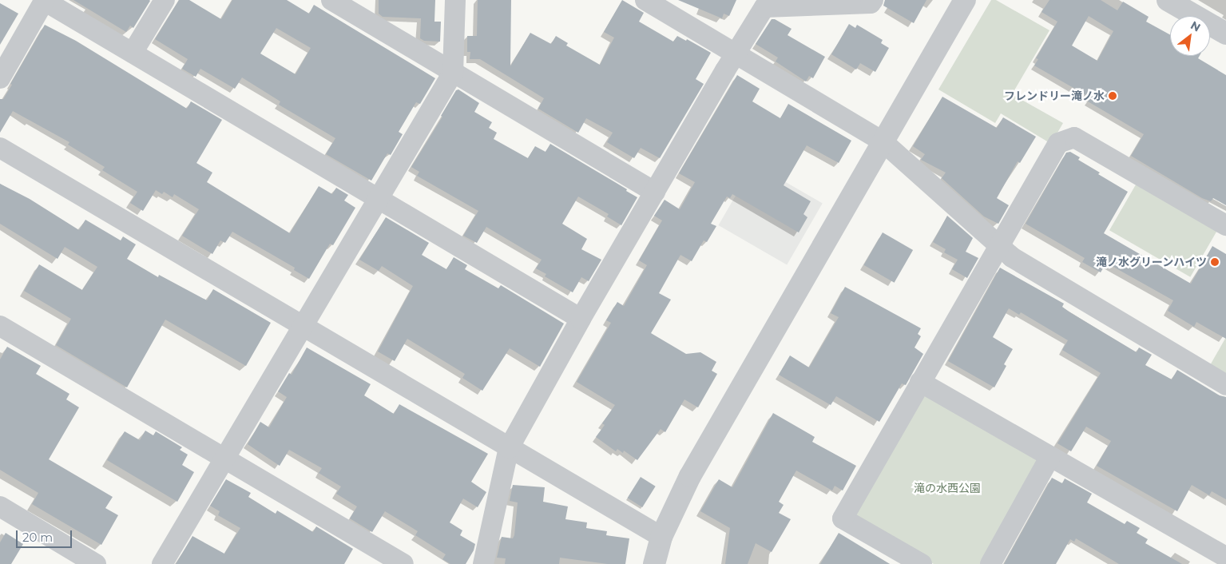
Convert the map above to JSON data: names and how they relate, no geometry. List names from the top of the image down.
{
  "parks": ["滝の水西公園"],
  "places": ["フレンドリー滝ノ水", "滝ノ水グリーンハイツ"],
  "scale_bar": "20 m",
  "north": "top right"
}
